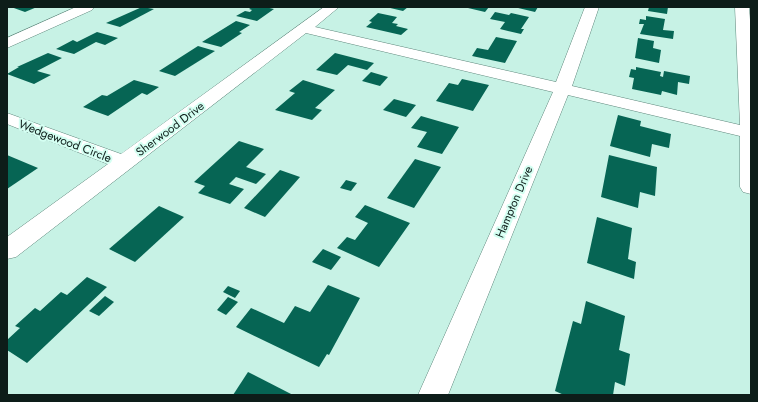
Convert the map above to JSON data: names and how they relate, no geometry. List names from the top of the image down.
{
  "streets": {
    "street": ["Sherwood Drive", "Wedgewood Circle", "Hampton Drive"]
  },
  "crossings": [
    ["Sherwood Drive", "Wedgewood Circle"]
  ]
}
